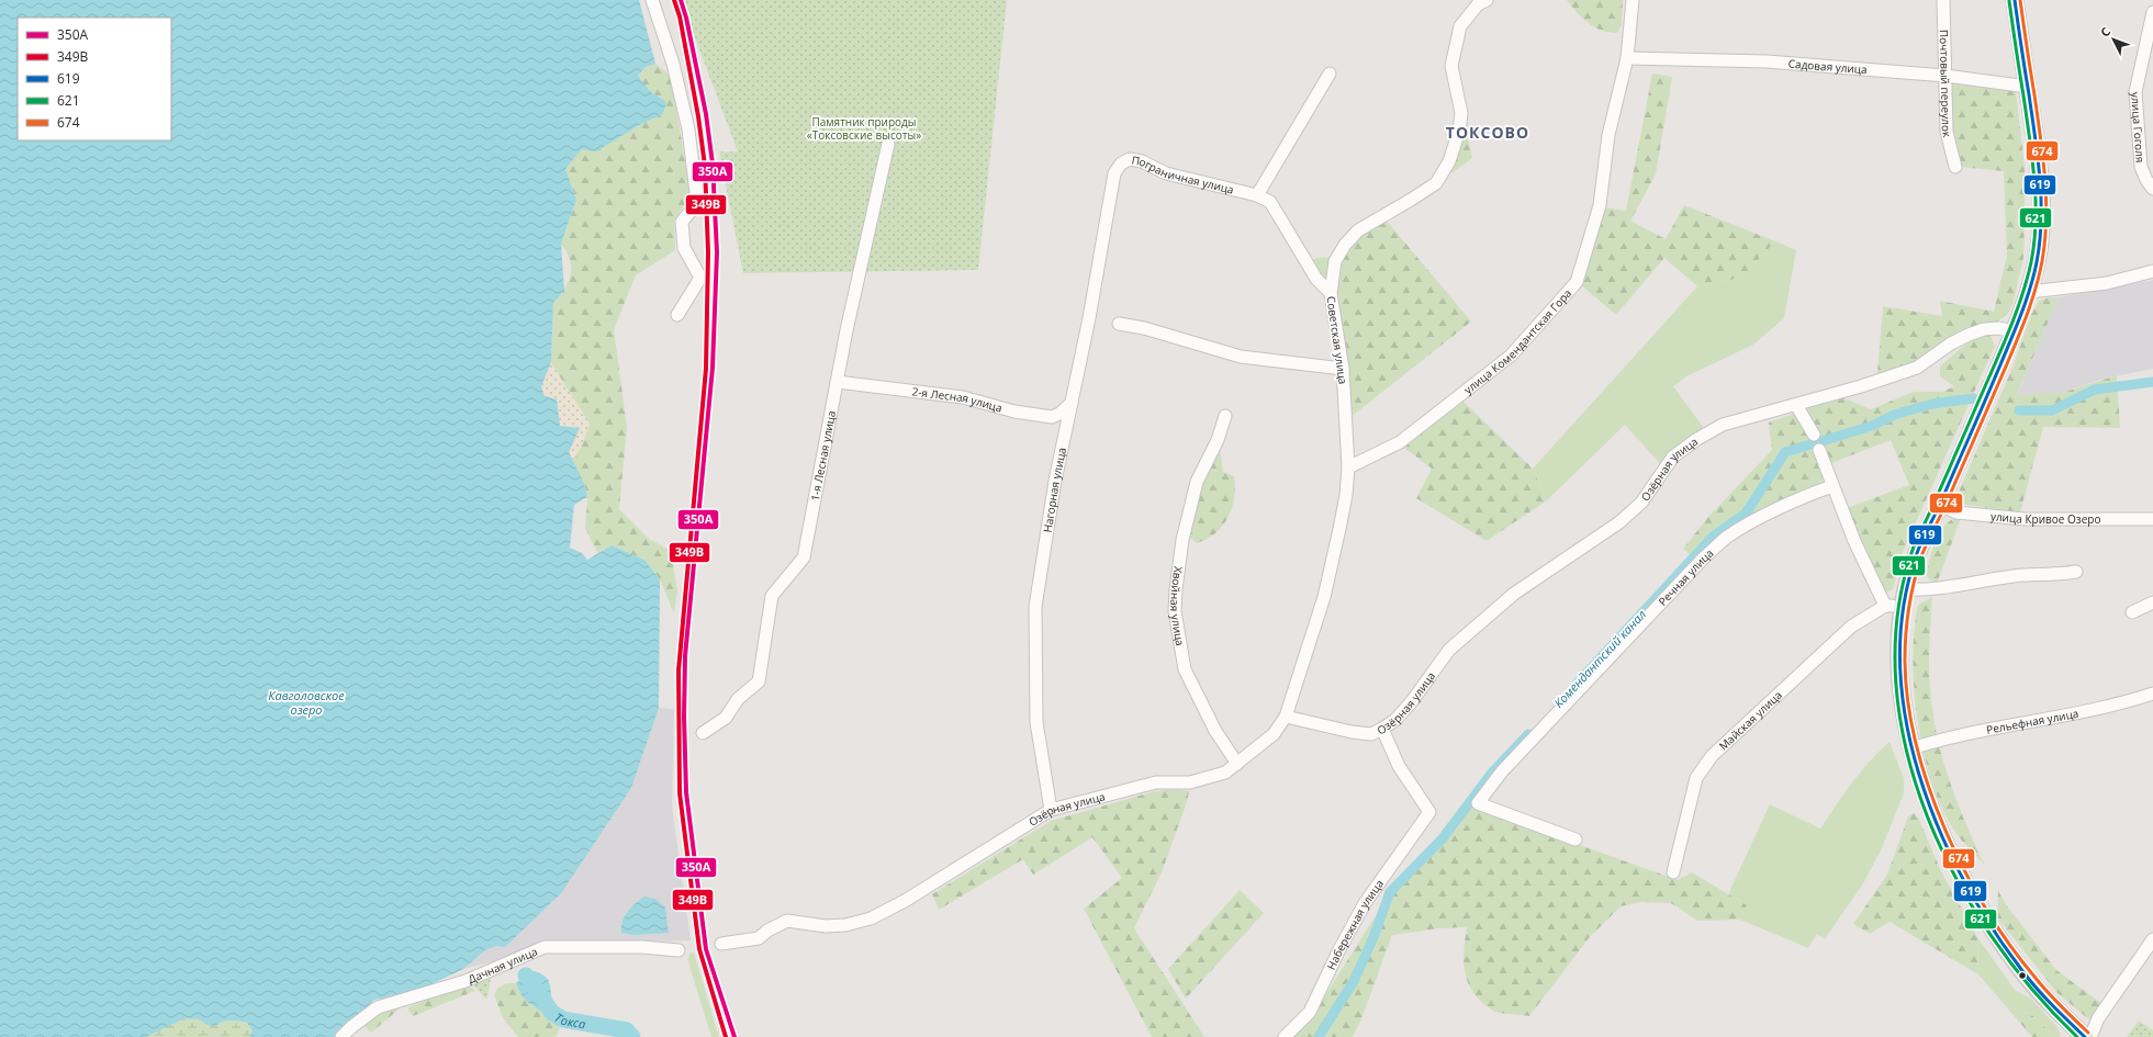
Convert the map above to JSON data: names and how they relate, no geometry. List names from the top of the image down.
{
  "streets": {
    "street": [
      "Садовая улица",
      "Почтовый переулок",
      "улица Гоголя",
      "Пограничная улица",
      "Советская улица",
      "улица Комендантская Гора",
      "2-я Лесная улица",
      "1-я Лесная улица",
      "Озёрная улица",
      "Нагорная улица",
      "улица Кривое Озеро",
      "Речная улица",
      "Хвойная улица",
      "Майская улица",
      "Рельефная улица",
      "Набережная улица",
      "Дачная улица"
    ]
  },
  "crossings": [
    ["Садовая улица", "Почтовый переулок"],
    ["Садовая улица", "улица Комендантская Гора"],
    ["Пограничная улица", "Советская улица"],
    ["Пограничная улица", "Нагорная улица"],
    ["Советская улица", "улица Комендантская Гора"],
    ["Советская улица", "Озёрная улица"],
    ["2-я Лесная улица", "1-я Лесная улица"],
    ["2-я Лесная улица", "Нагорная улица"],
    ["Озёрная улица", "Нагорная улица"],
    ["Озёрная улица", "Хвойная улица"],
    ["Озёрная улица", "Набережная улица"]
  ],
  "districts": ["ТОКСОВО"],
  "water": ["Комендантский канал", "Кавголовское озеро", "Токса"],
  "parks": ["Памятник природы «Токсовские высоты»"],
  "lines": [
    "transit line 350А",
    "transit line 349В",
    "transit line 619",
    "transit line 674",
    "transit line 621"
  ],
  "legend": [
    "350А",
    "349В",
    "619",
    "621",
    "674"
  ],
  "north": "top left"
}
